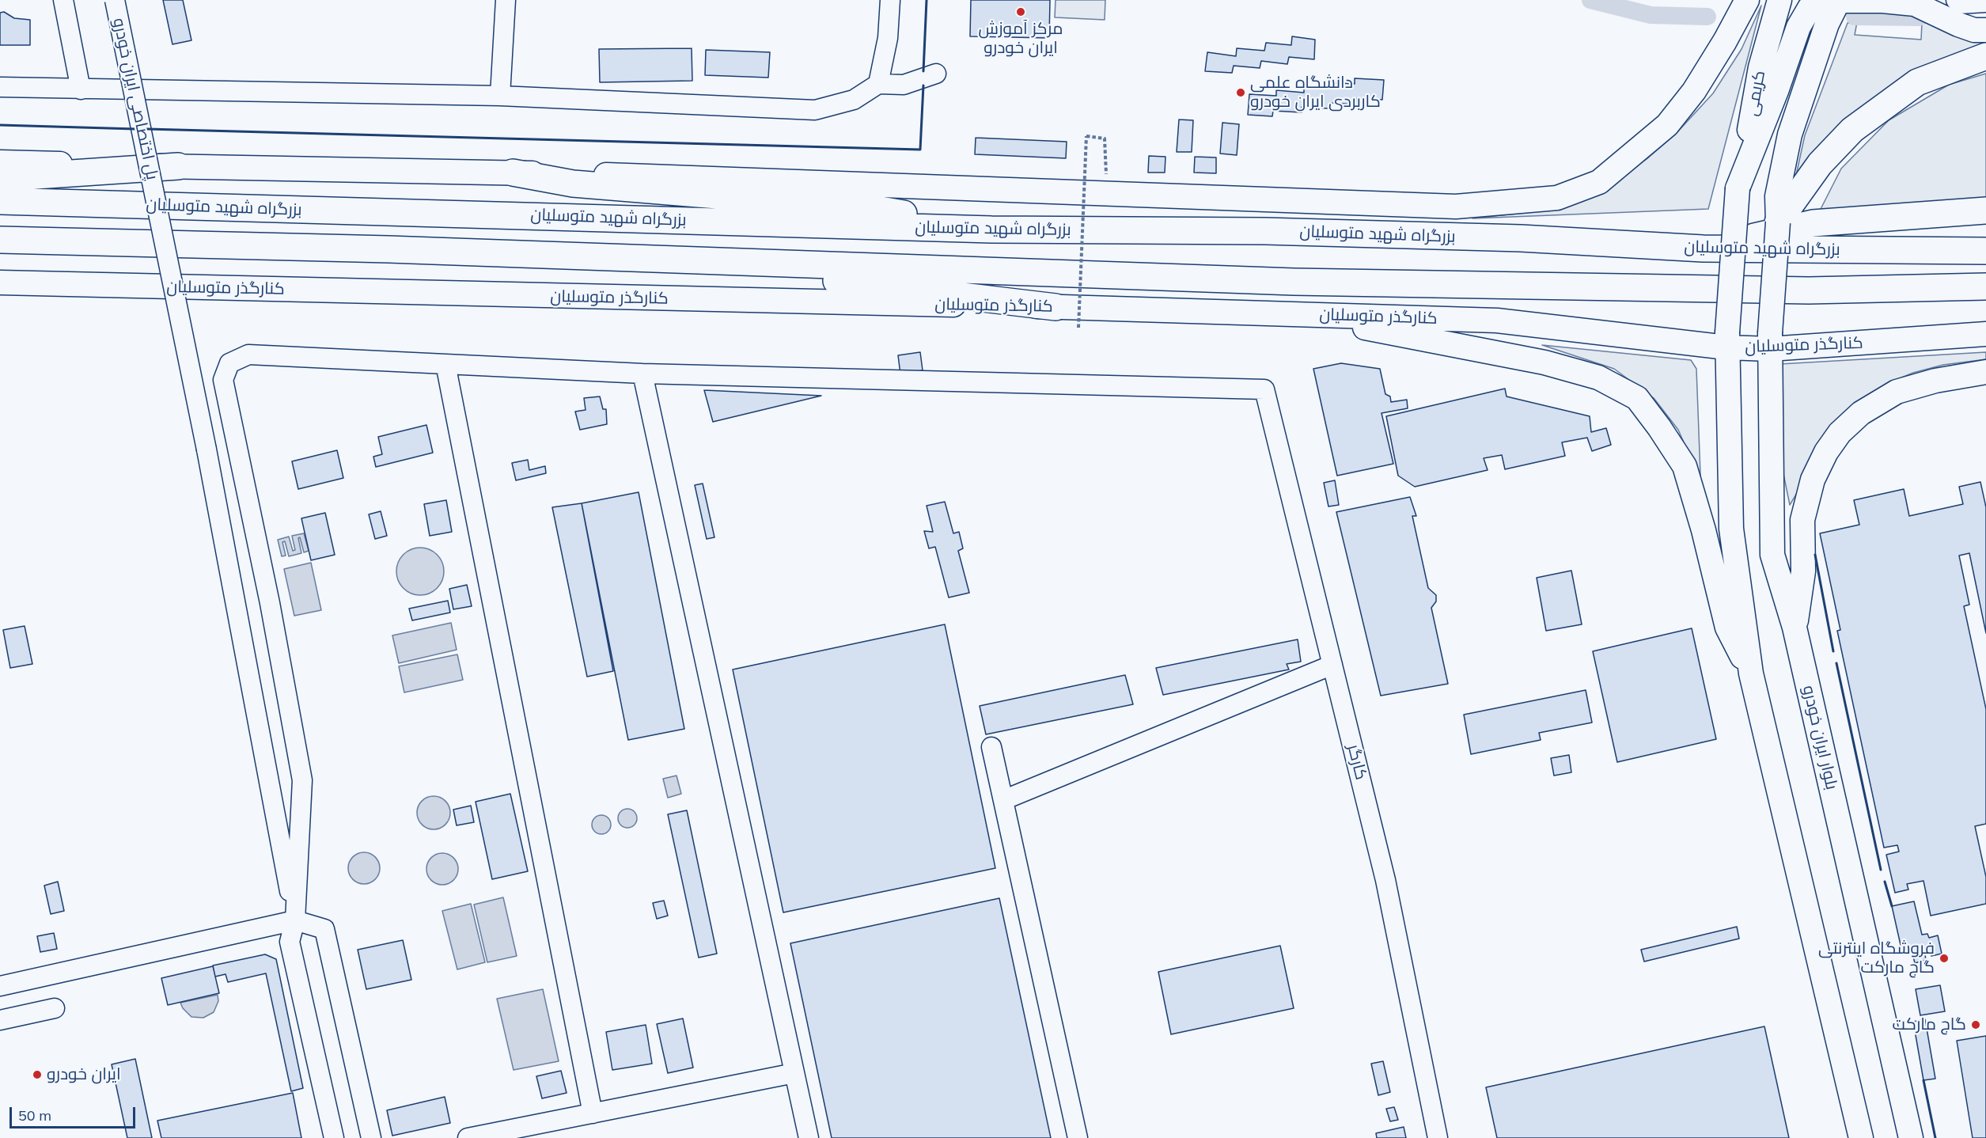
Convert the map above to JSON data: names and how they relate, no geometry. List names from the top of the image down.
{
  "streets": {
    "highway": ["بزرگراه شهید متوسلیان"],
    "main road": ["کریمی", "کنارگذر متوسلیان", "بلوار ایران خودرو"],
    "street": ["پل اختصاصی ایران خودرو", "کارگر"]
  },
  "crossings": [
    ["کنارگذر متوسلیان", "بلوار ایران خودرو"]
  ],
  "places": [
    "مرکز آموزش ایران خودرو",
    "دانشگاه علمی کاربردی ایران خودرو",
    "فروشگاه اینترنتی گاج مارکت",
    "گاج مارکت",
    "ایران خودرو"
  ],
  "scale_bar": "50 m"
}
